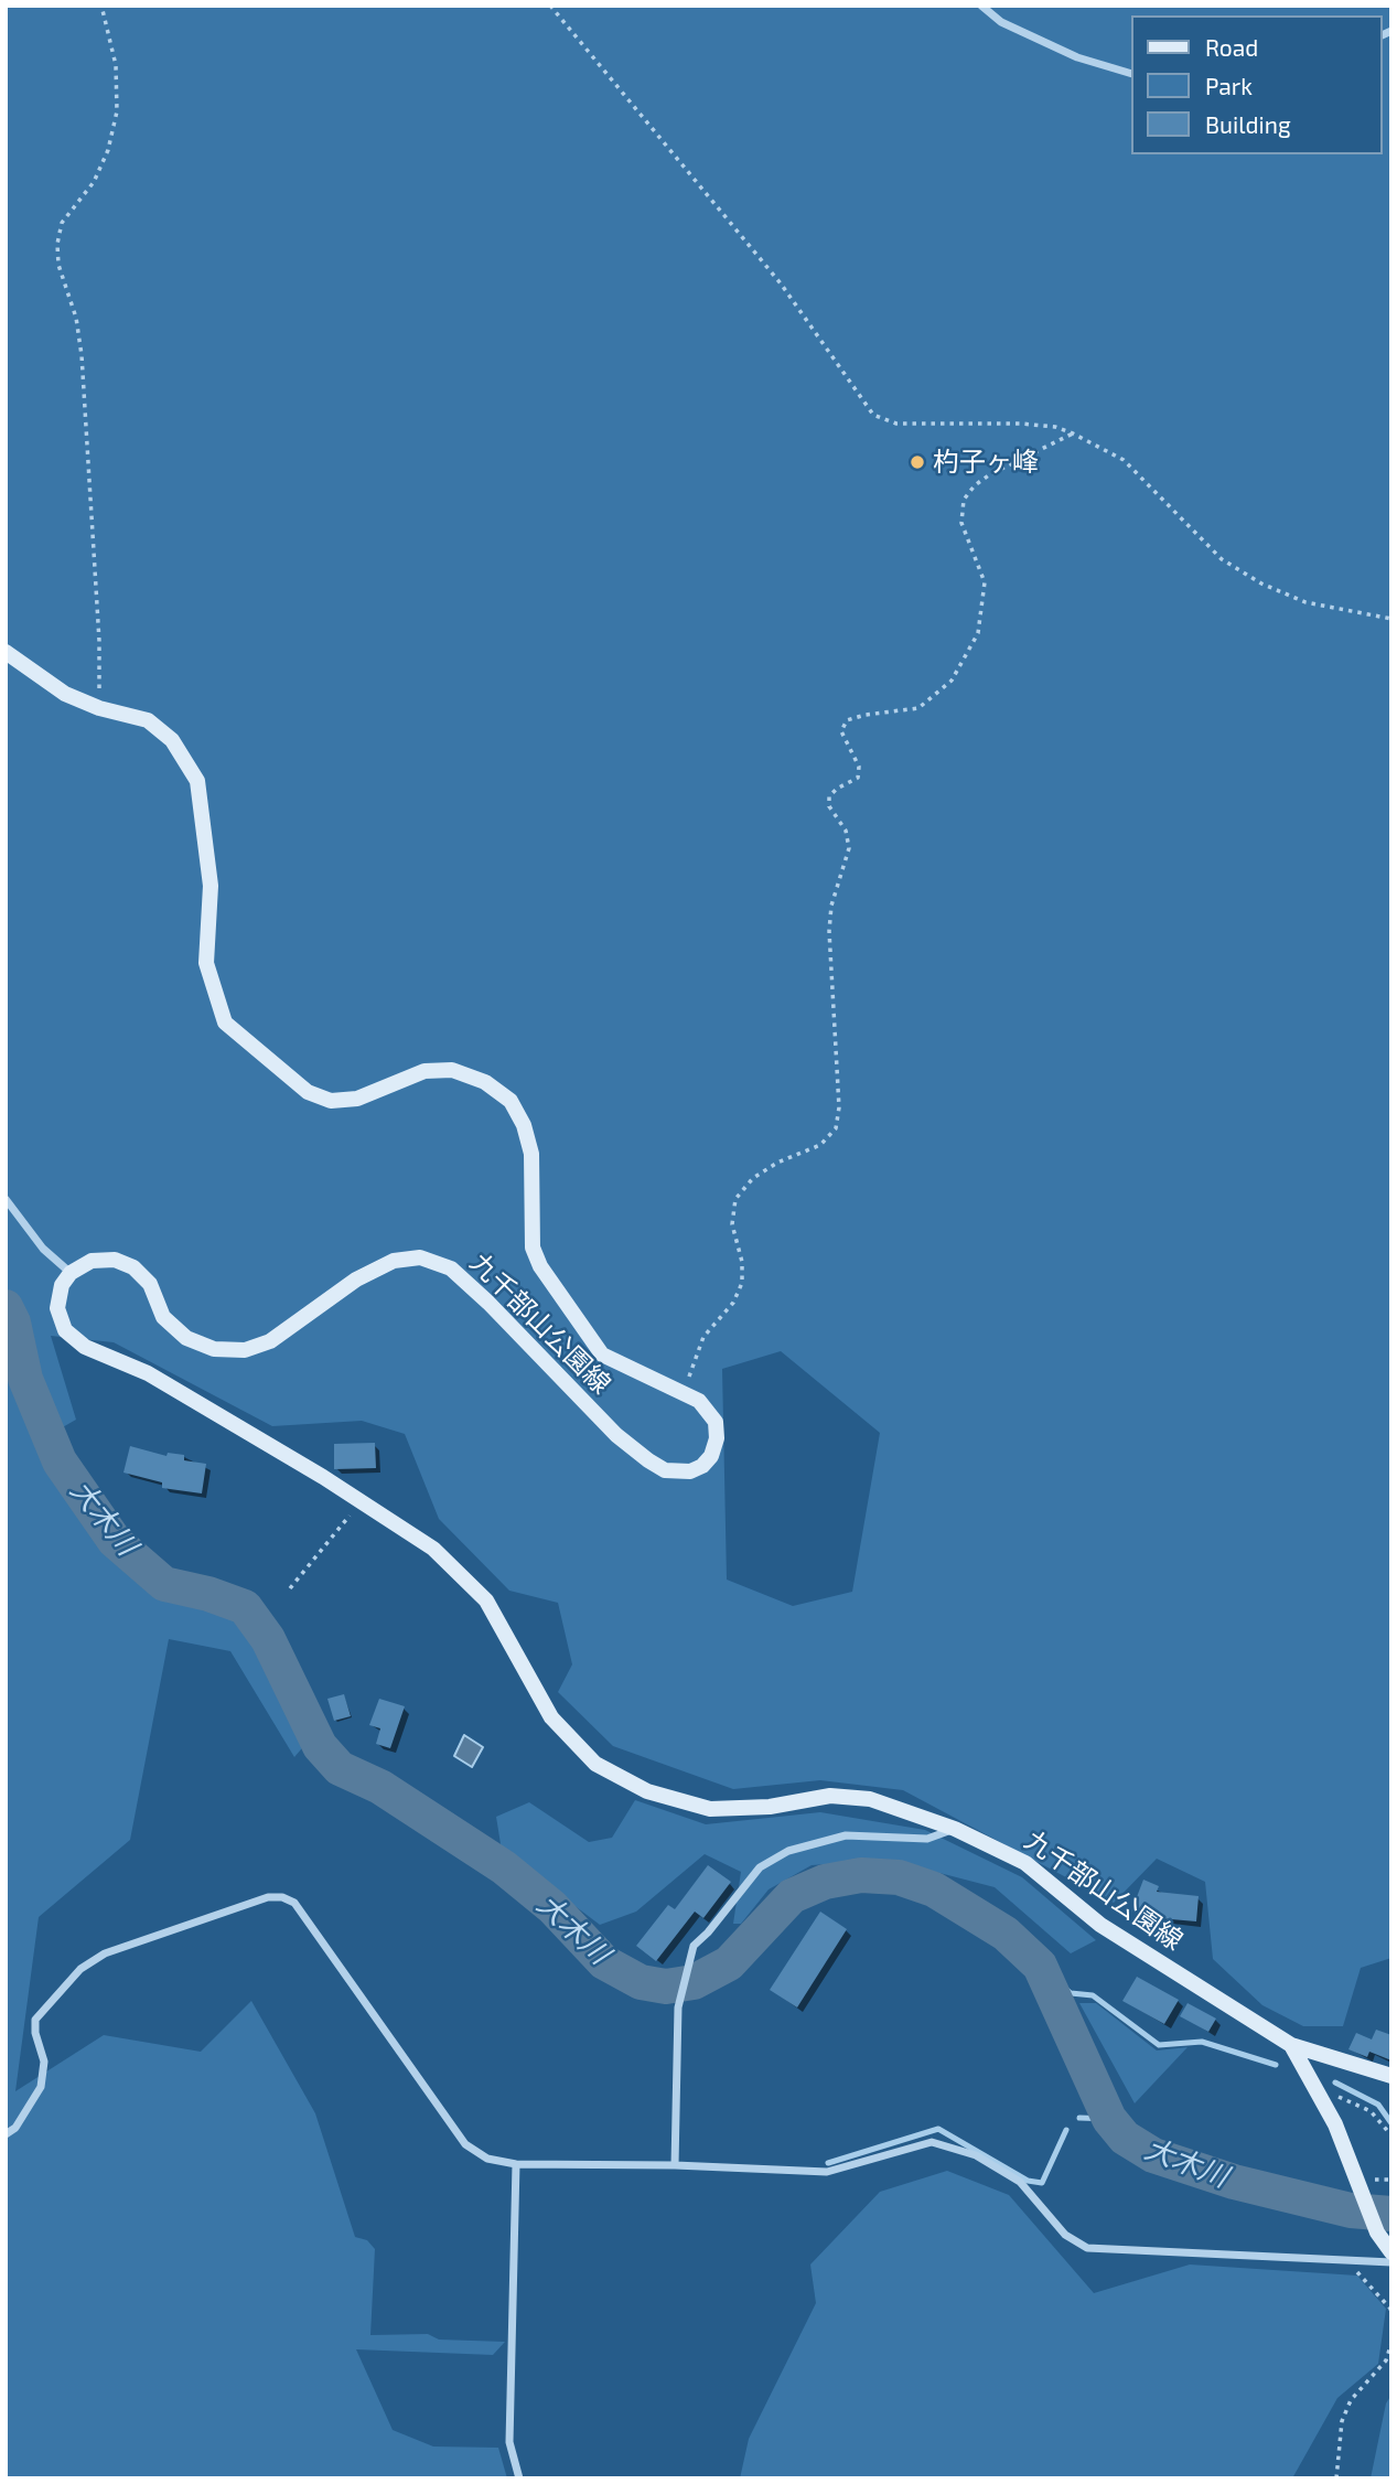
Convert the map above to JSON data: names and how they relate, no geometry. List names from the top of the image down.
{
  "streets": {
    "main road": ["九千部山公園線"]
  },
  "water": ["大木川"],
  "places": ["杓子ヶ峰"],
  "legend": ["Road", "Park", "Building"]
}
